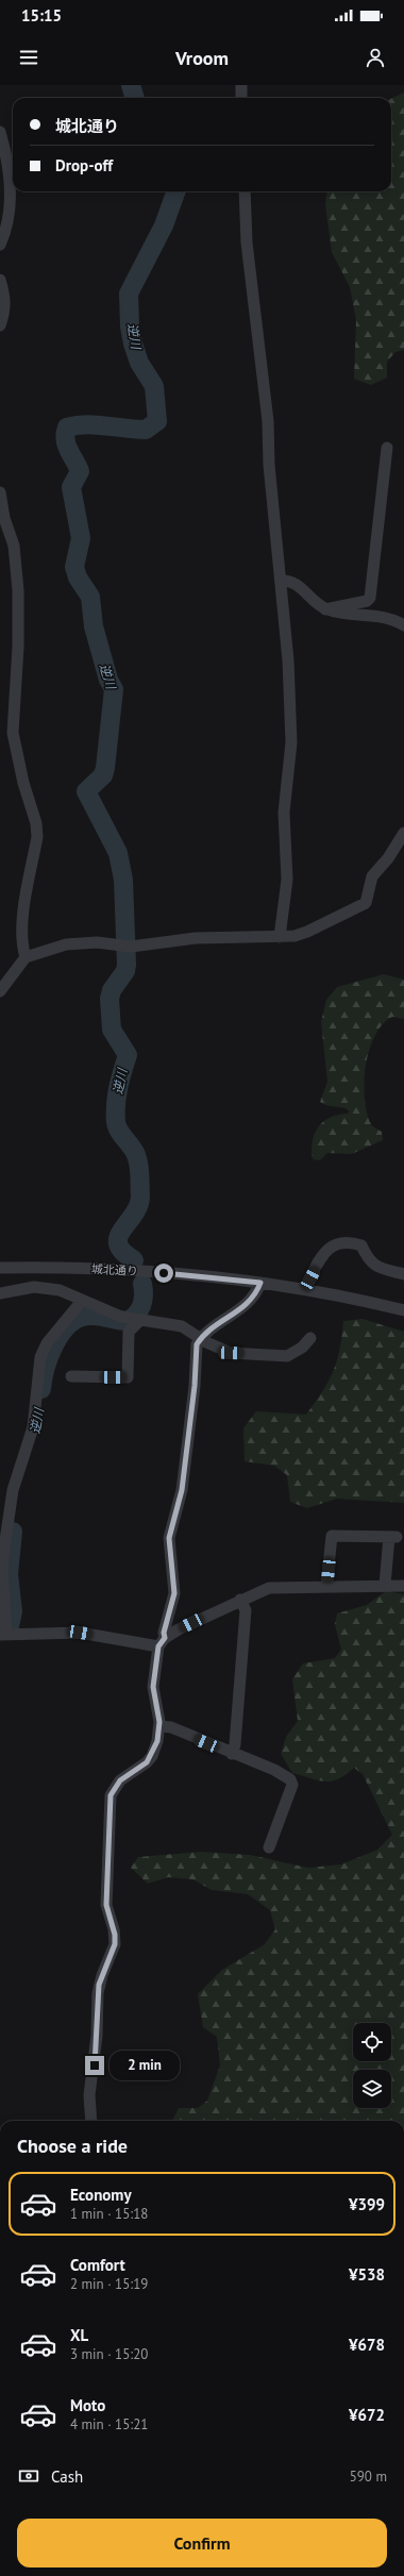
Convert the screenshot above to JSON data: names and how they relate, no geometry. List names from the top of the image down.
{
  "streets": {
    "street": ["城北通り"]
  },
  "water": ["逆川"],
  "page": {
    "status": "15:15",
    "header": "Vroom",
    "banner": ["城北通り", "Drop-off"],
    "bubble": "2 min",
    "heading": "Choose a ride",
    "list": [
      {
        "name": "Economy",
        "note": "1 min · 15:18",
        "value": "¥399"
      },
      {
        "name": "Comfort",
        "note": "2 min · 15:19",
        "value": "¥538"
      },
      {
        "name": "XL",
        "note": "3 min · 15:20",
        "value": "¥678"
      },
      {
        "name": "Moto",
        "note": "4 min · 15:21",
        "value": "¥672"
      }
    ],
    "pay": ["Cash", "590 m"],
    "buttons": "Confirm"
  }
}
